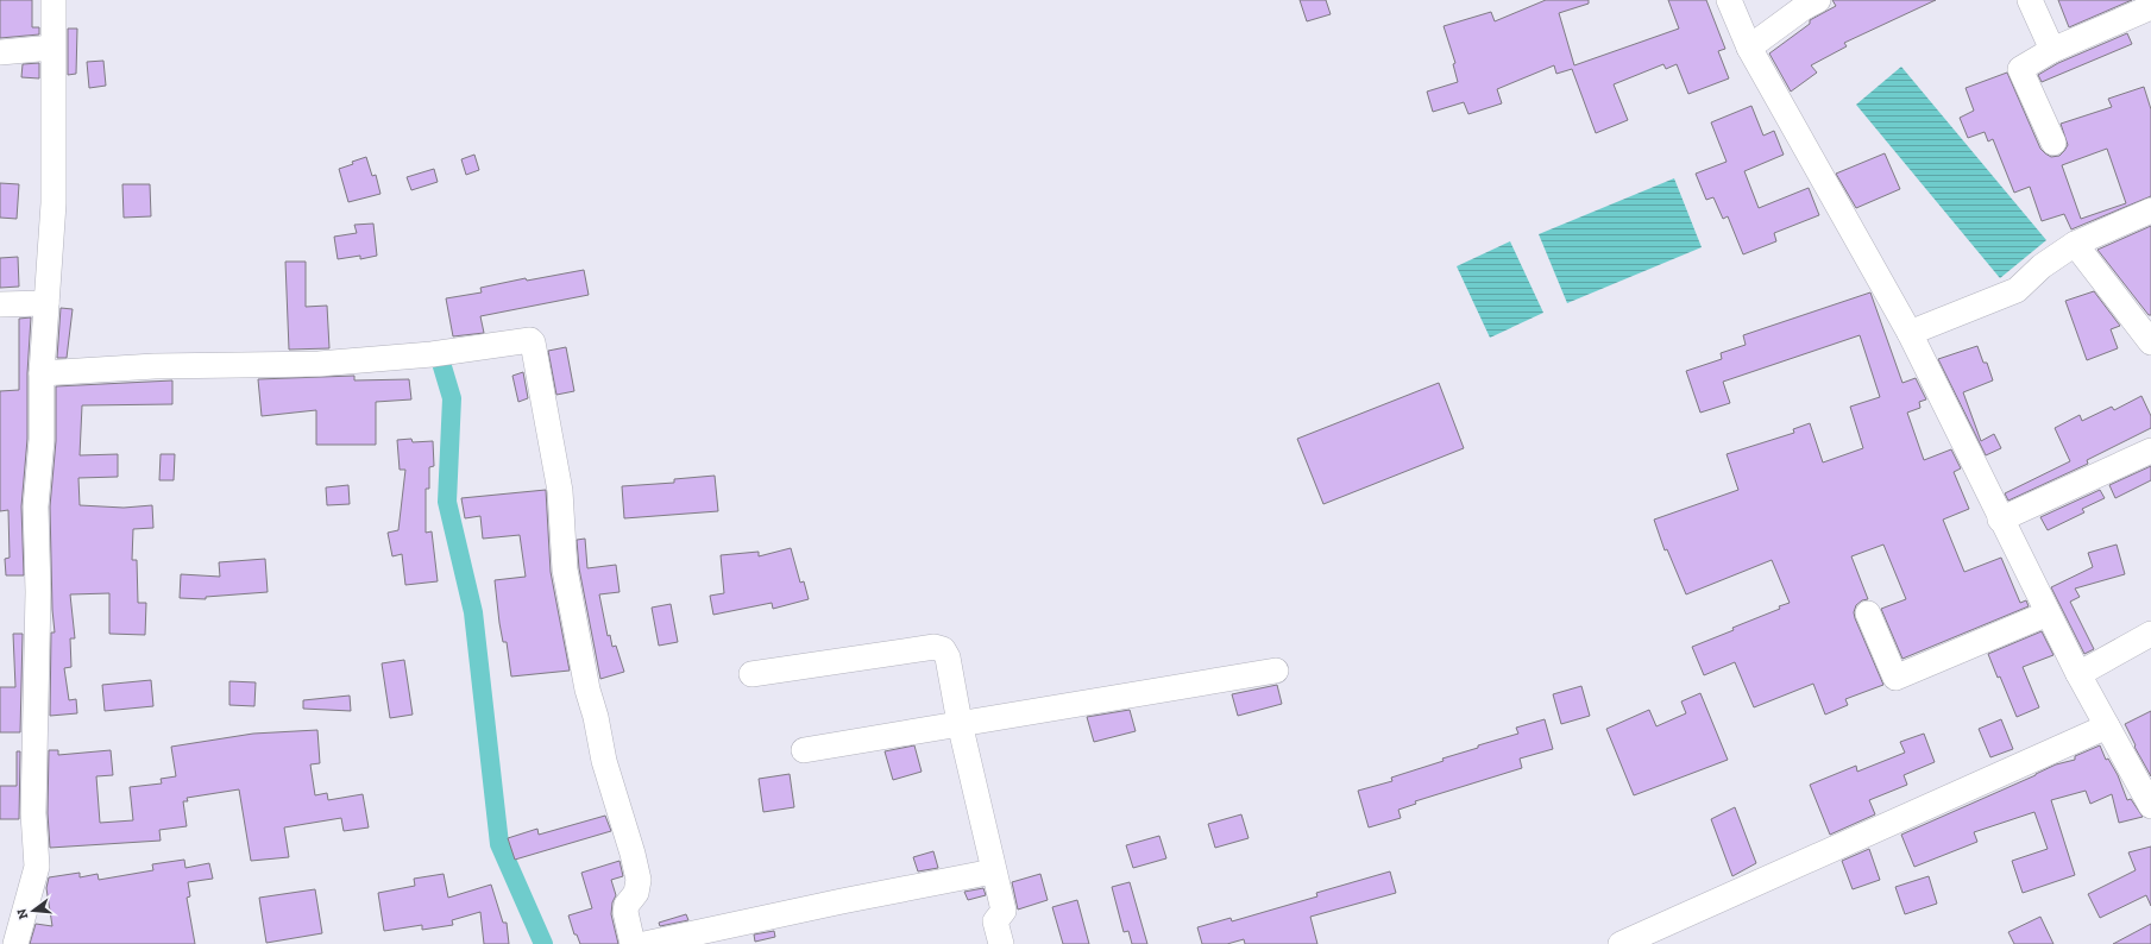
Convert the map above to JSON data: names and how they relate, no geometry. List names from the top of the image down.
{
  "north": "left"
}
